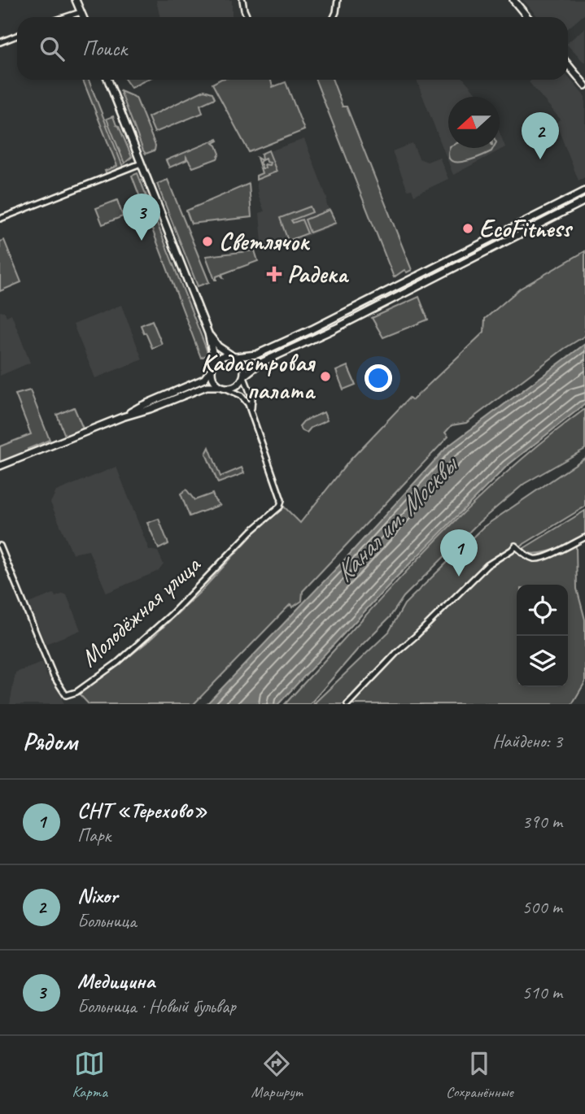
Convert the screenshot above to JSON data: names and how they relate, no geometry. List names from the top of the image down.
{
  "streets": {
    "street": ["Молодёжная улица"]
  },
  "water": ["Канал им. Москвы"],
  "places": {
    "other": ["EcoFitness", "Светлячок", "Кадастровая палата"],
    "health": ["Радека"]
  },
  "north": "left",
  "page": {
    "search": "Поиск",
    "pins": ["2", "3", "1"],
    "heading": ["Рядом", "Найдено: 3"],
    "list": [
      {
        "mark": "1",
        "name": "СНТ «Терехово»",
        "note": "Парк",
        "value": "390 m"
      },
      {
        "mark": "2",
        "name": "Nixor",
        "note": "Больница",
        "value": "500 m"
      },
      {
        "mark": "3",
        "name": "Медицина",
        "note": "Больница · Новый бульвар",
        "value": "510 m"
      }
    ],
    "nav": ["Карта", "Маршрут", "Сохранённые"]
  }
}
